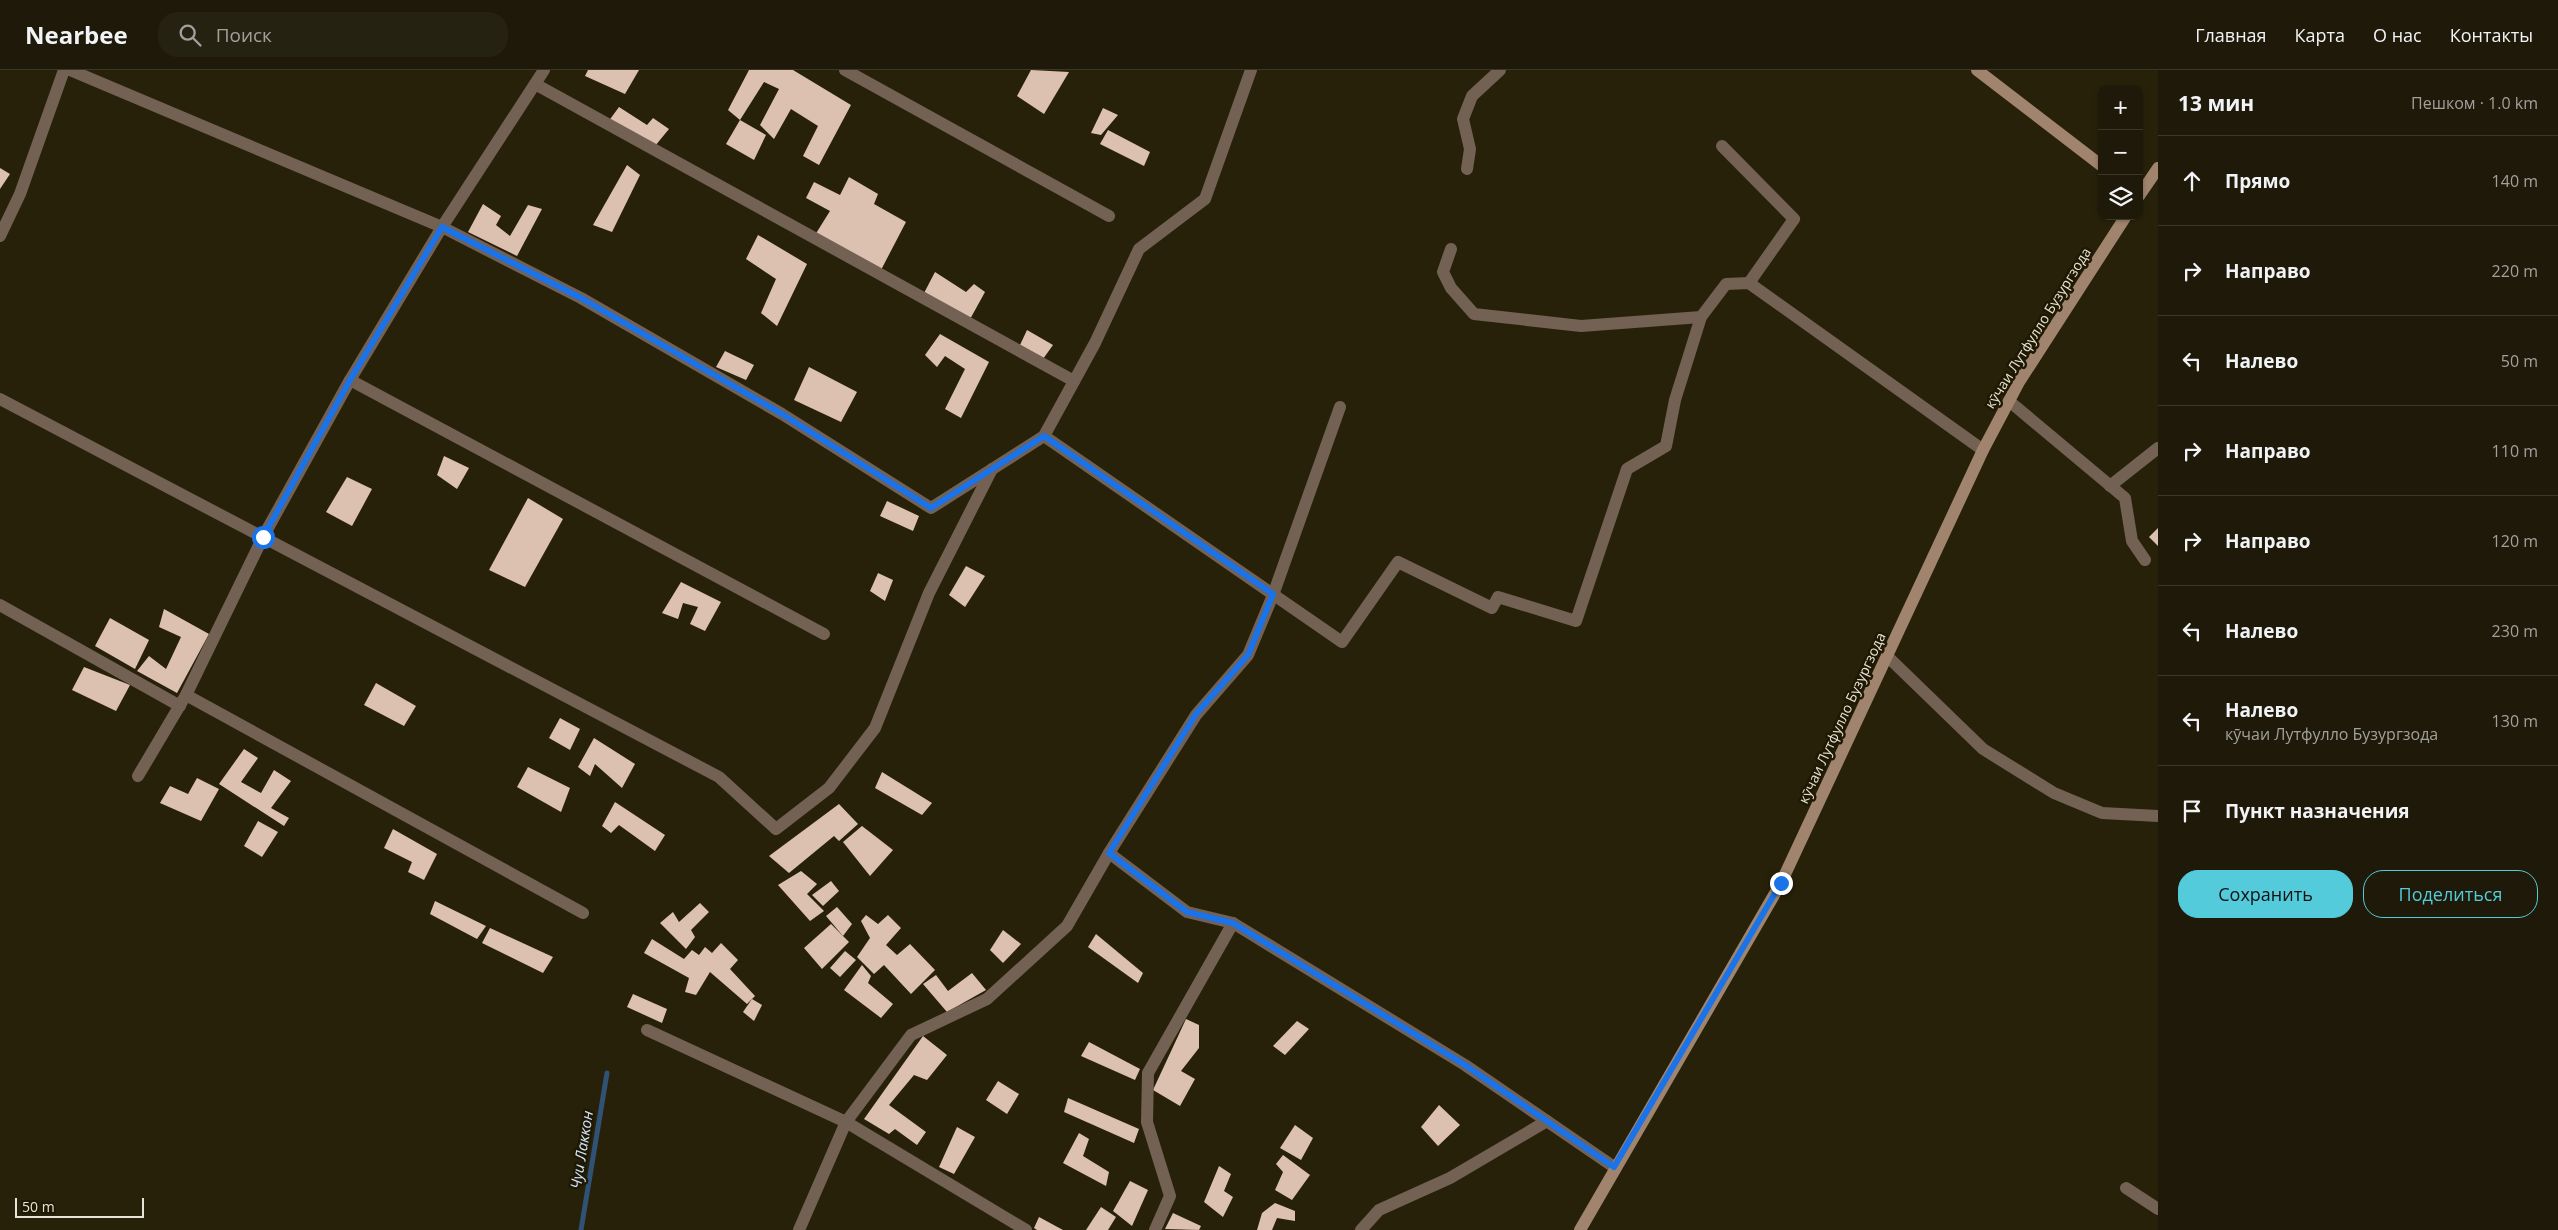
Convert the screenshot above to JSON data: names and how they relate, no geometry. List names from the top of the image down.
{
  "streets": {
    "main road": ["кӯчаи Лутфулло Бузургзода"]
  },
  "water": ["Чуи Лаккон"],
  "scale_bar": "50 m",
  "page": {
    "header": "Nearbee",
    "search": "Поиск",
    "nav": [
      "Главная",
      "Карта",
      "О нас",
      "Контакты"
    ],
    "heading": ["13 мин", "Пешком · 1.0 km"],
    "map_buttons": ["+", "−"],
    "list": [
      ["Прямо", "140 m"],
      ["Направо", "220 m"],
      ["Налево", "50 m"],
      ["Направо", "110 m"],
      ["Направо", "120 m"],
      ["Налево", "230 m"],
      ["Налево", "кӯчаи Лутфулло Бузургзода", "130 m"],
      "Пункт назначения"
    ],
    "buttons": ["Сохранить", "Поделиться"],
    "scale": "50 m"
  }
}
